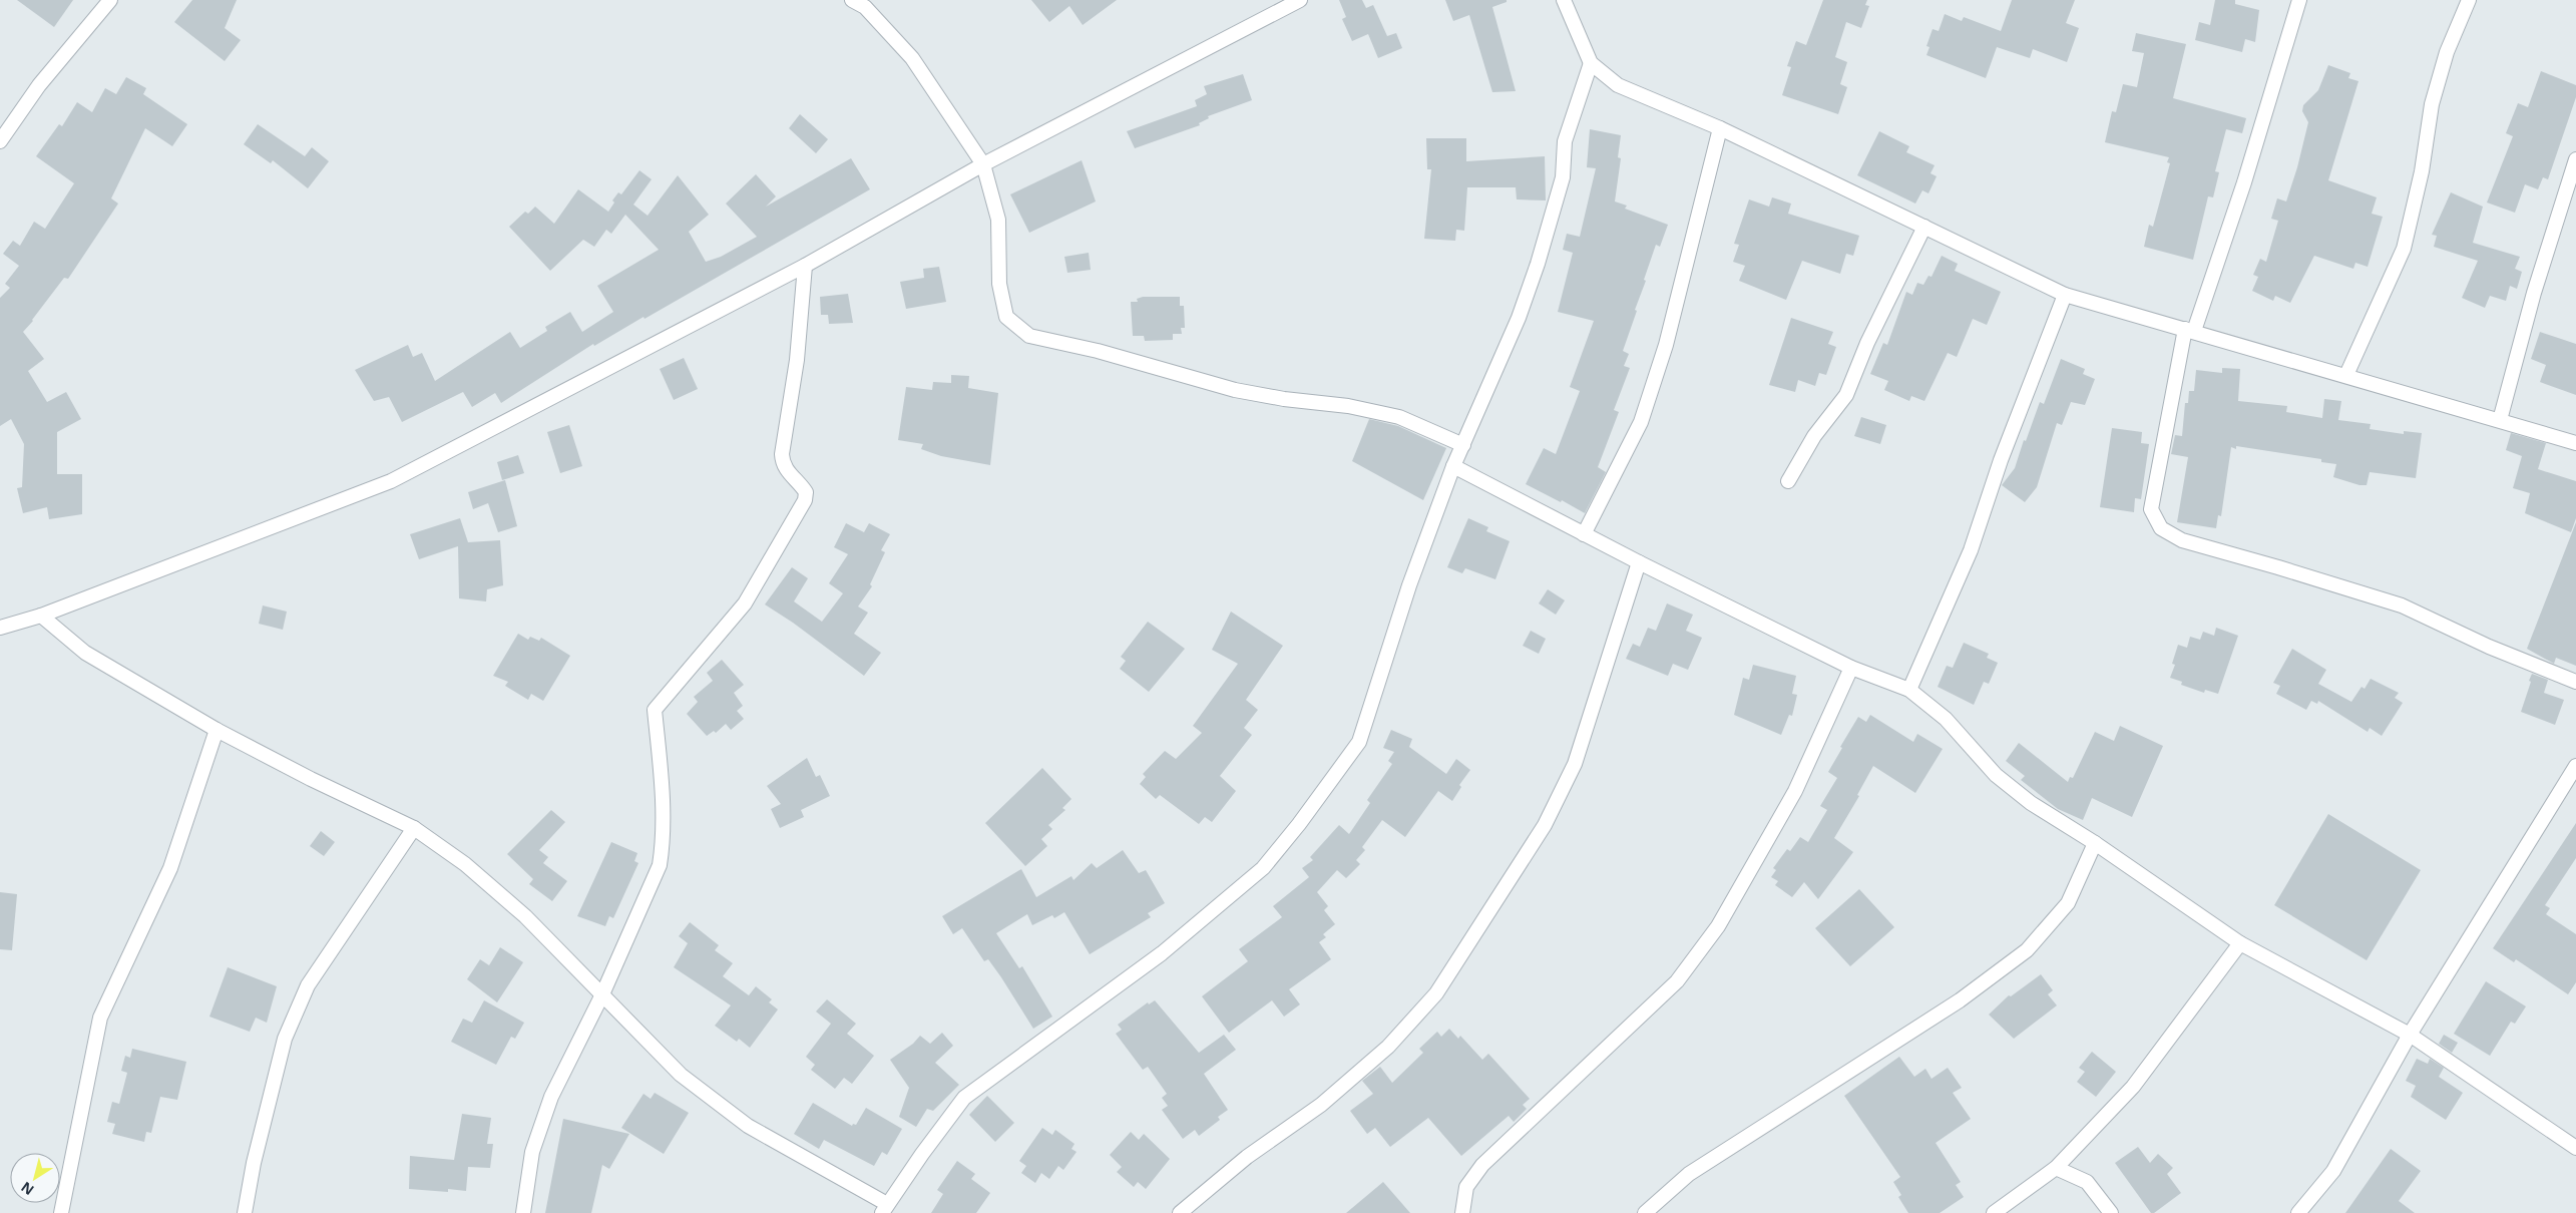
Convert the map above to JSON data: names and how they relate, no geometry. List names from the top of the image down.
{
  "north": "bottom left"
}
